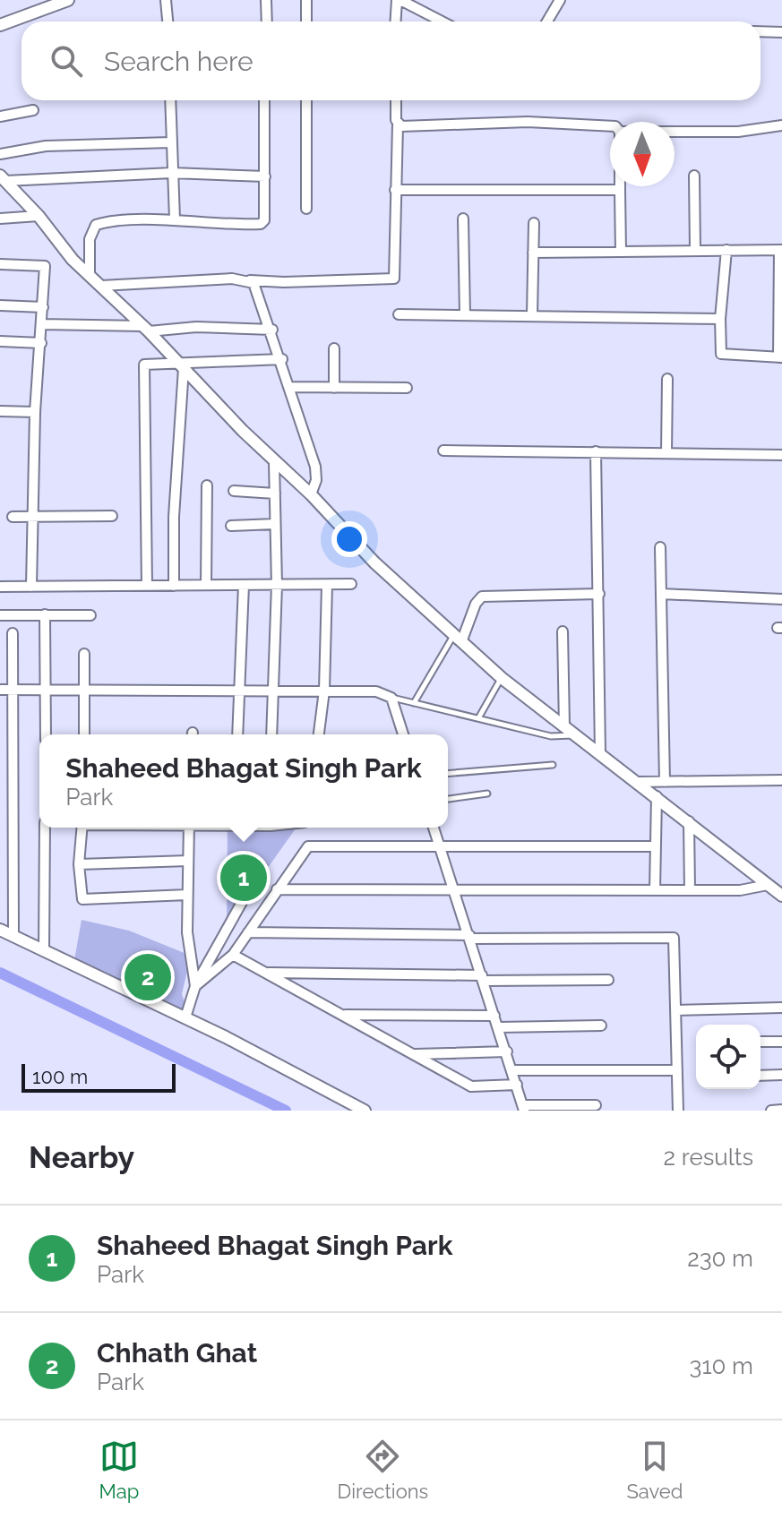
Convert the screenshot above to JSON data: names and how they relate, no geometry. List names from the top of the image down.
{
  "scale_bar": "100 m",
  "north": "bottom",
  "page": {
    "search": "Search here",
    "popup": ["Shaheed Bhagat Singh Park", "Park"],
    "pins": ["1", "2"],
    "scale": "100 m",
    "heading": ["Nearby", "2 results"],
    "list": [
      {
        "mark": "1",
        "name": "Shaheed Bhagat Singh Park",
        "note": "Park",
        "value": "230 m"
      },
      {
        "mark": "2",
        "name": "Chhath Ghat",
        "note": "Park",
        "value": "310 m"
      }
    ],
    "nav": ["Map", "Directions", "Saved"]
  }
}
